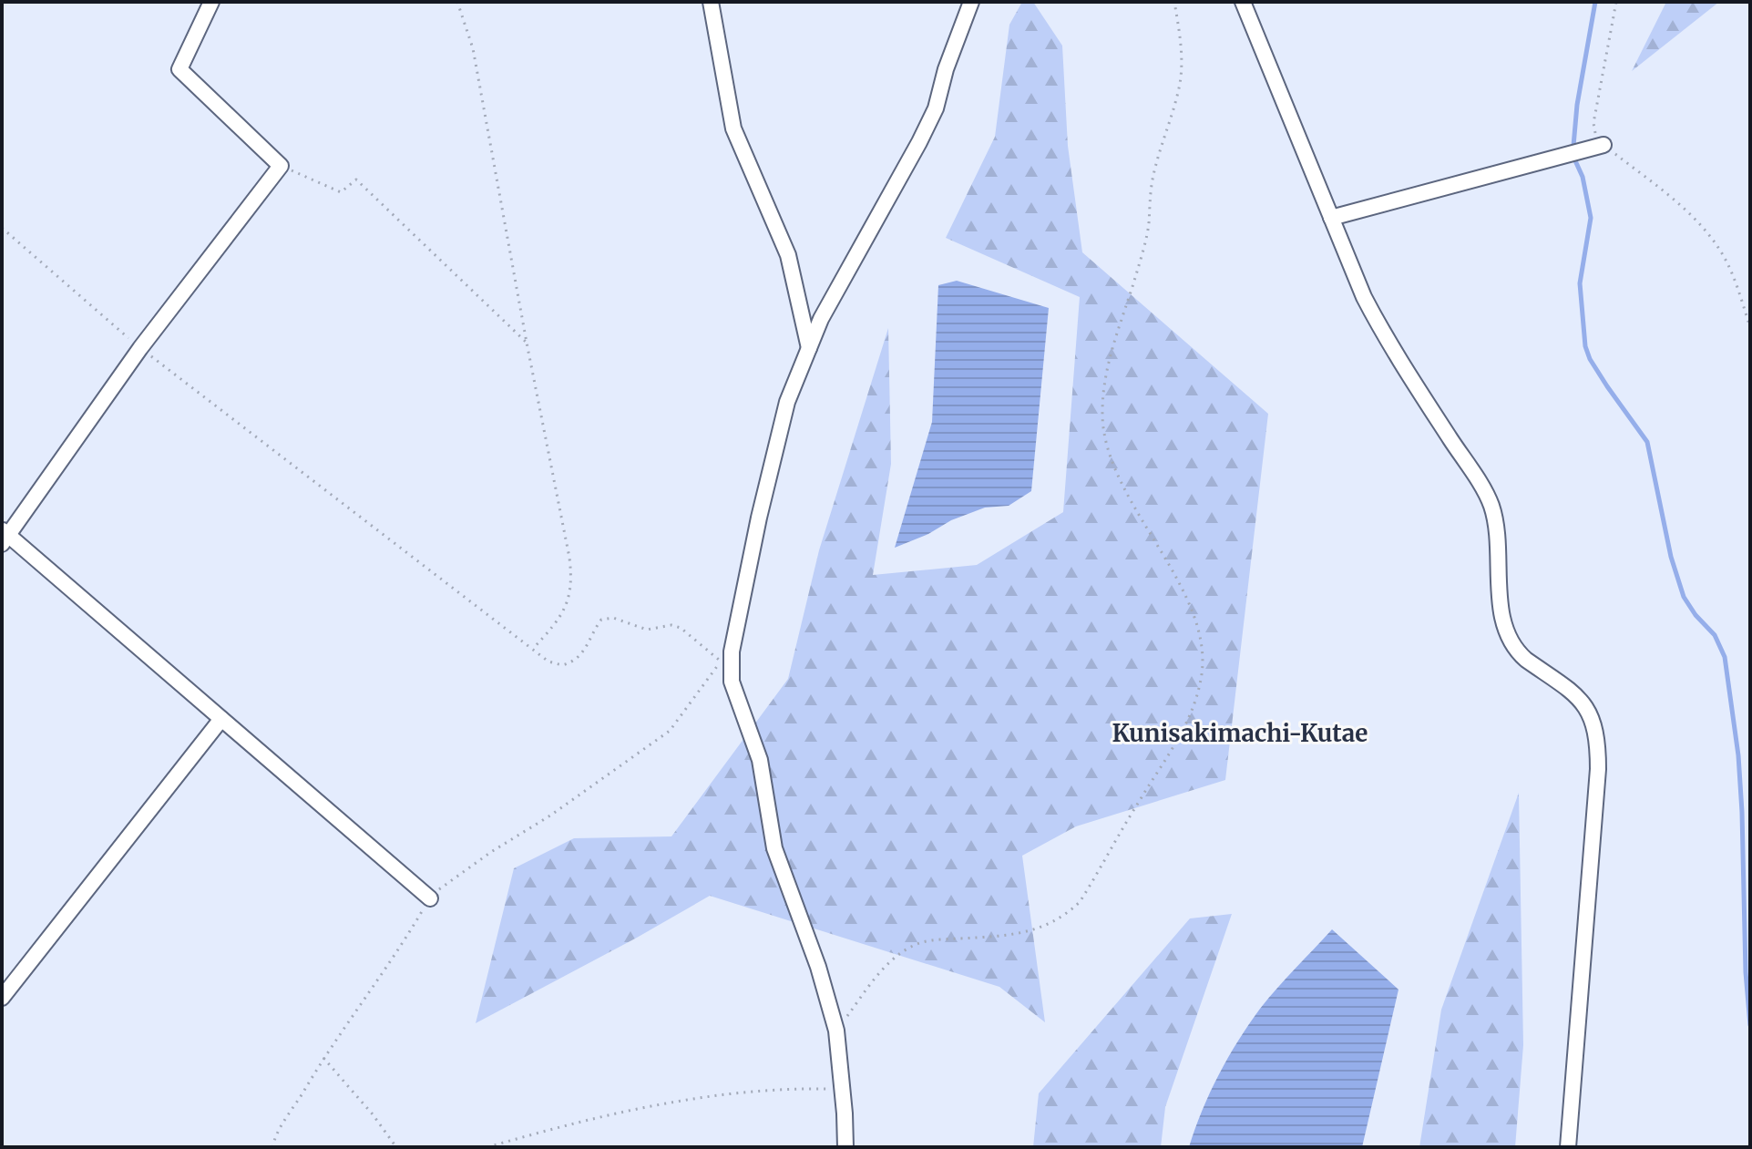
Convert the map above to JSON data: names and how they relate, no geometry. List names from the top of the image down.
{
  "districts": ["Kunisakimachi-Kutae"]
}
